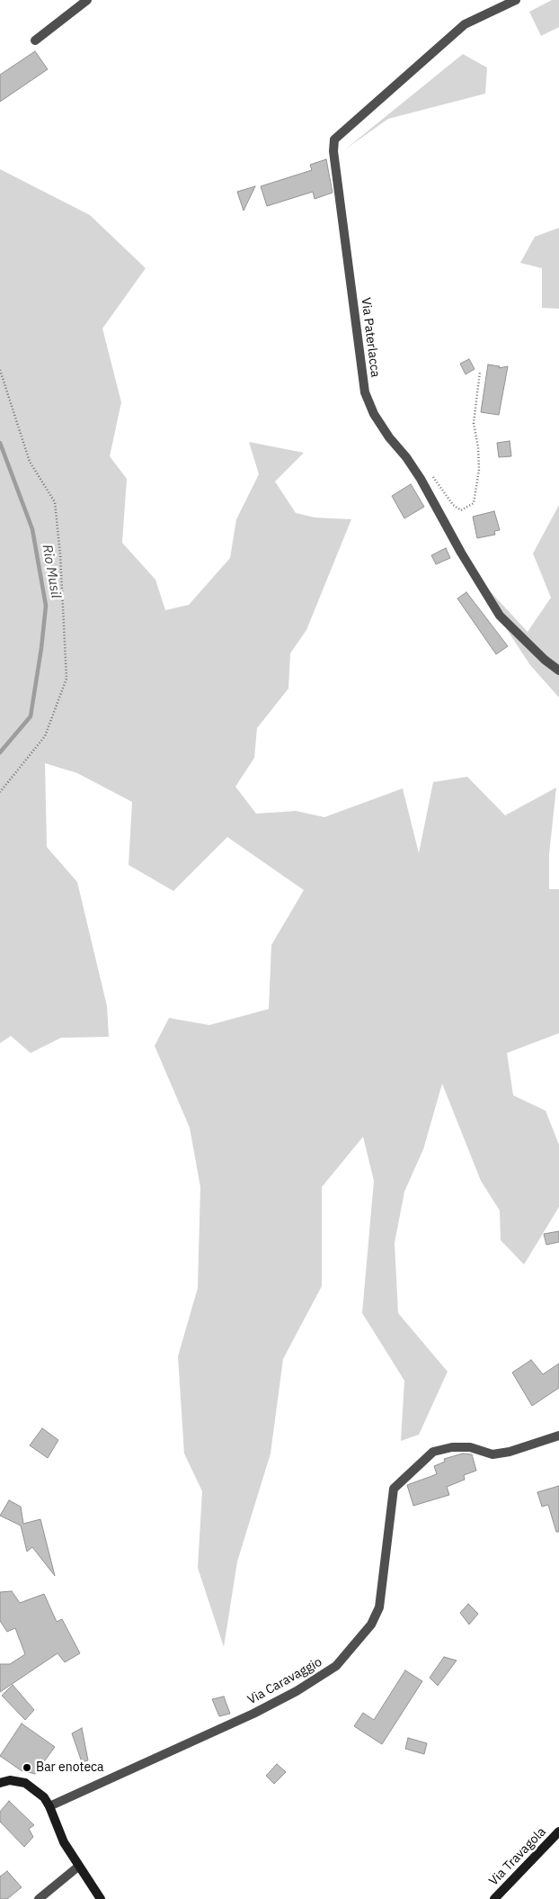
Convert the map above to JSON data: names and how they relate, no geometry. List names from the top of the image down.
{
  "streets": {
    "street": ["Via Paterlacca", "Via Caravaggio", "Via Travagola"]
  },
  "water": ["Rio Musil"],
  "places": ["Bar enoteca"]
}
